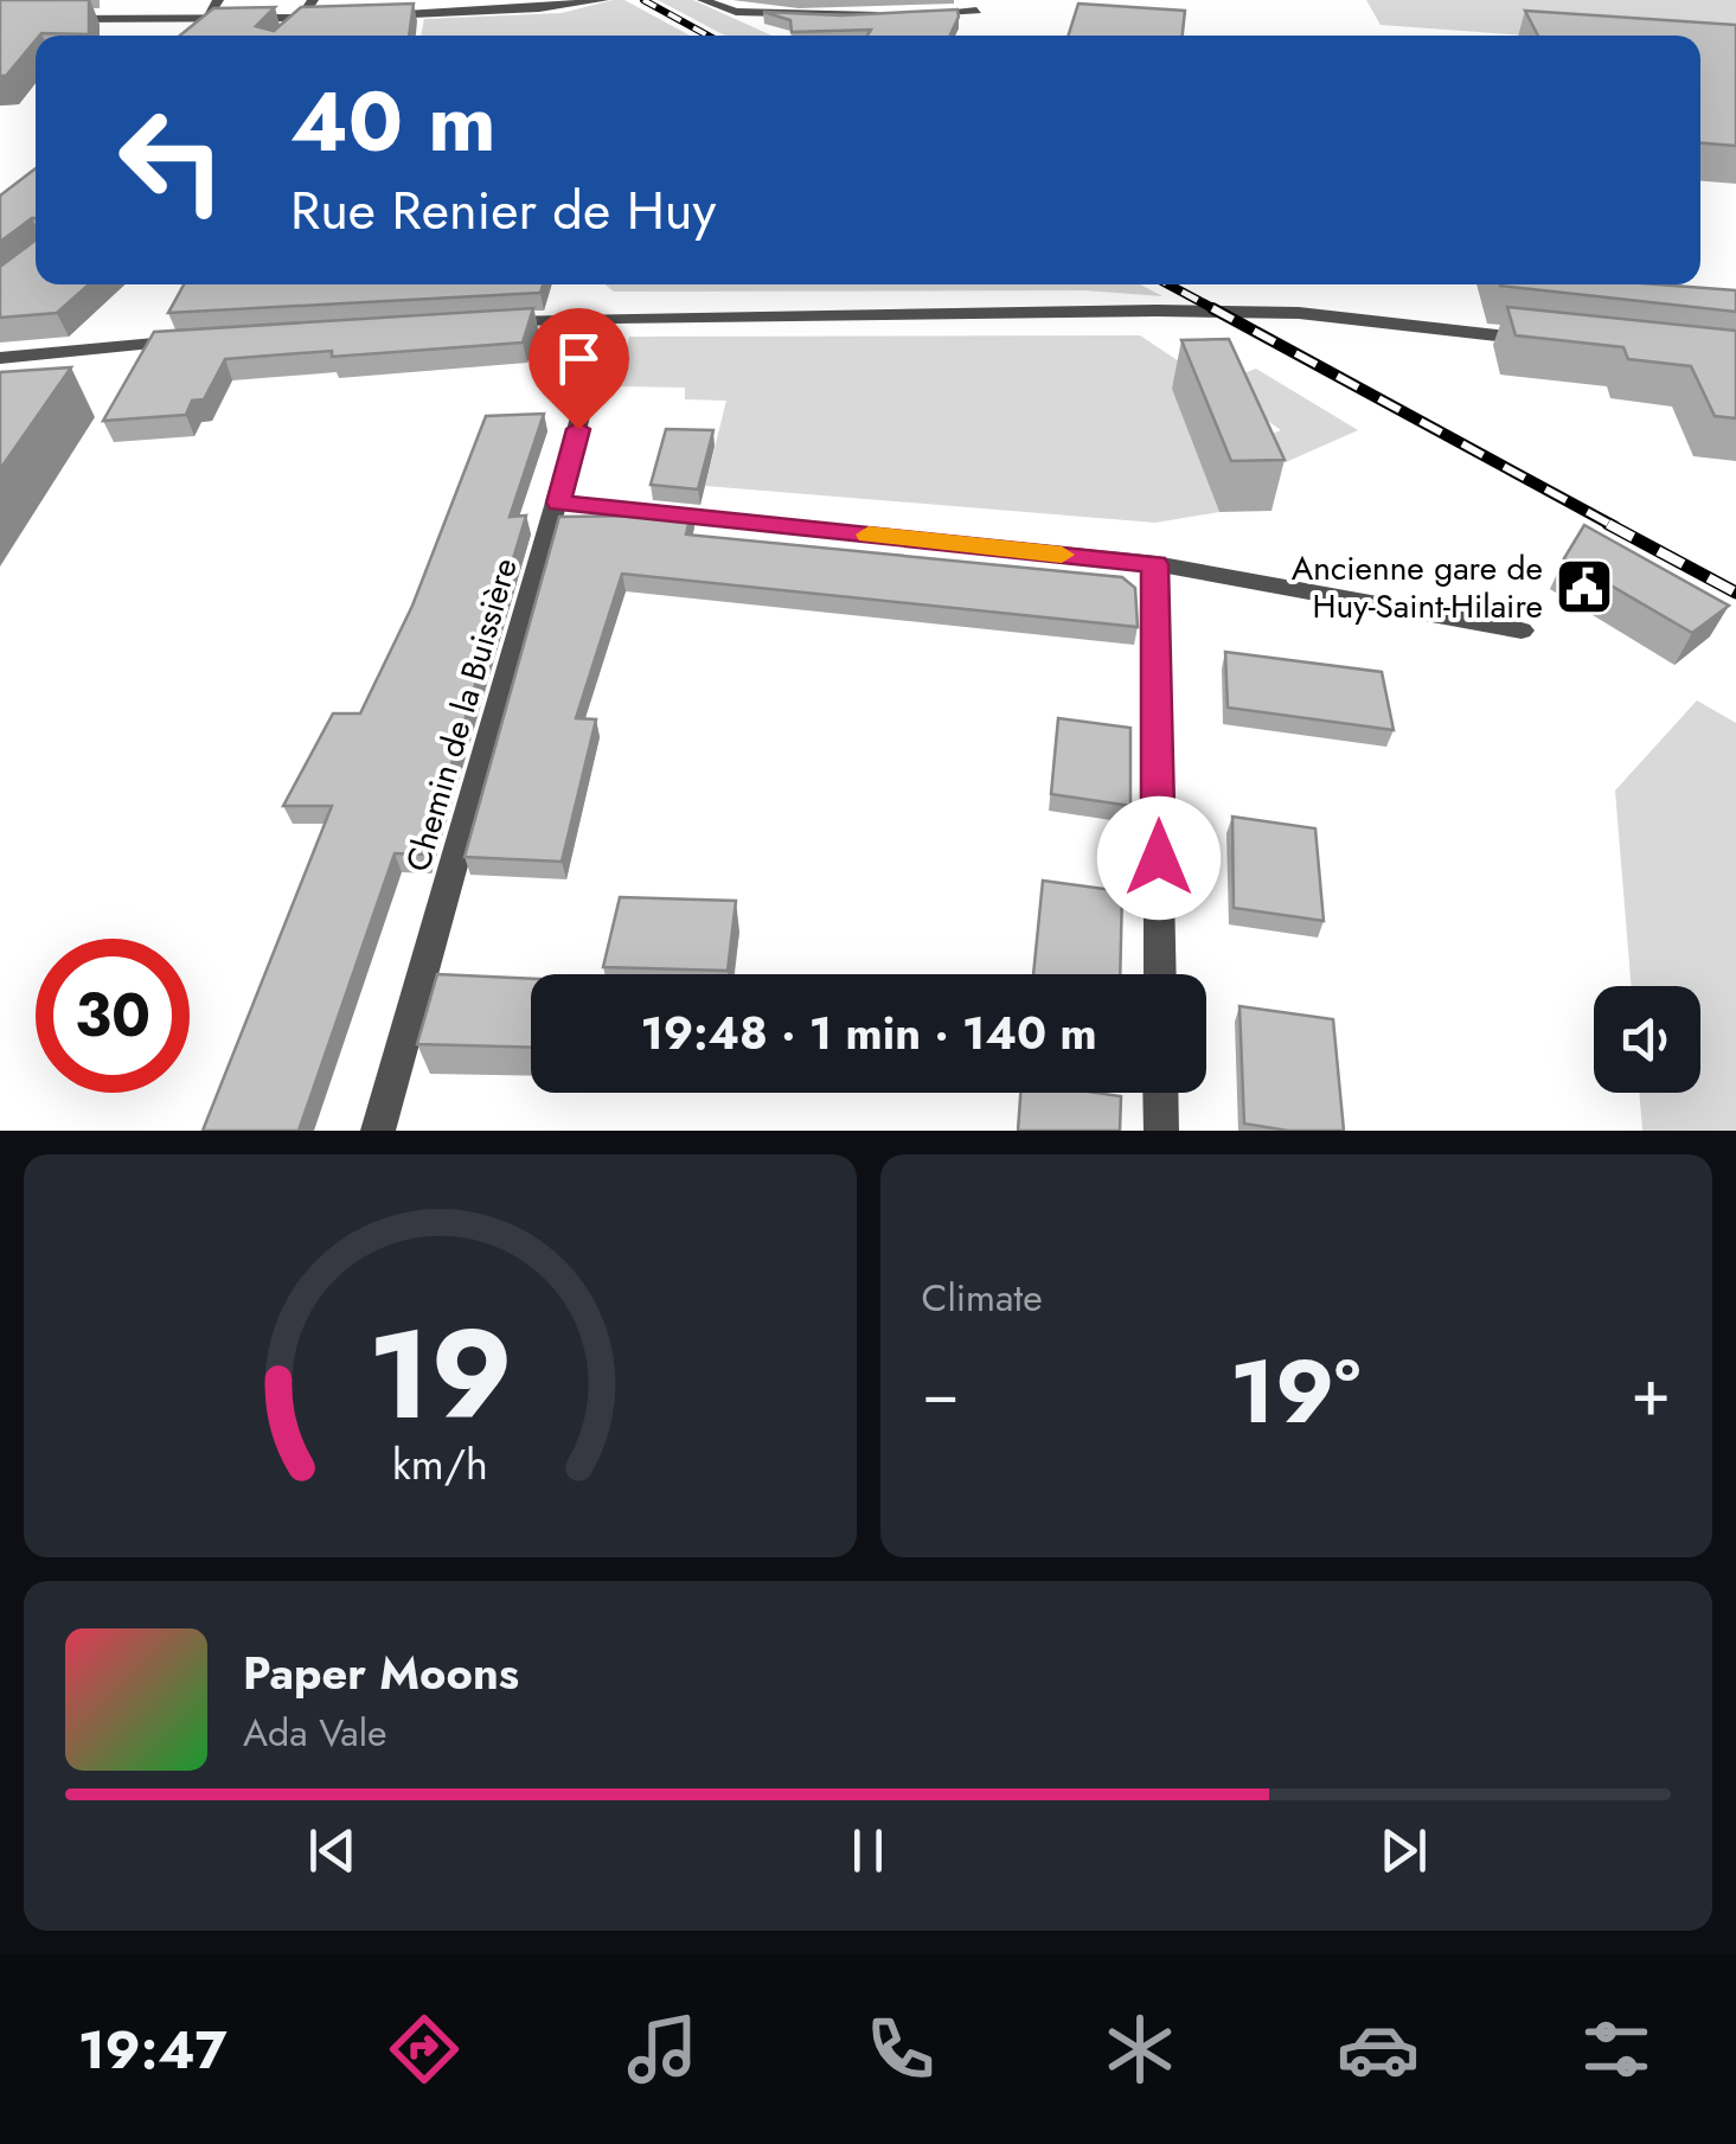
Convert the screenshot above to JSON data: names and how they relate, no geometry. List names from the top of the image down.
{
  "streets": {
    "street": ["Chemin de la Buissière"]
  },
  "places": {
    "public building": ["Ancienne gare de Huy-Saint-Hilaire"]
  },
  "page": {
    "turn": ["40 m", "Rue Renier de Huy"],
    "limit": "30",
    "trip": "19:48 · 1 min · 140 m",
    "tile": "Climate",
    "heat": ["−", "19°", "+"],
    "song": ["Paper Moons", "Ada Vale"],
    "tabs": "19:47",
    "gauge": ["19", "km/h"]
  }
}
